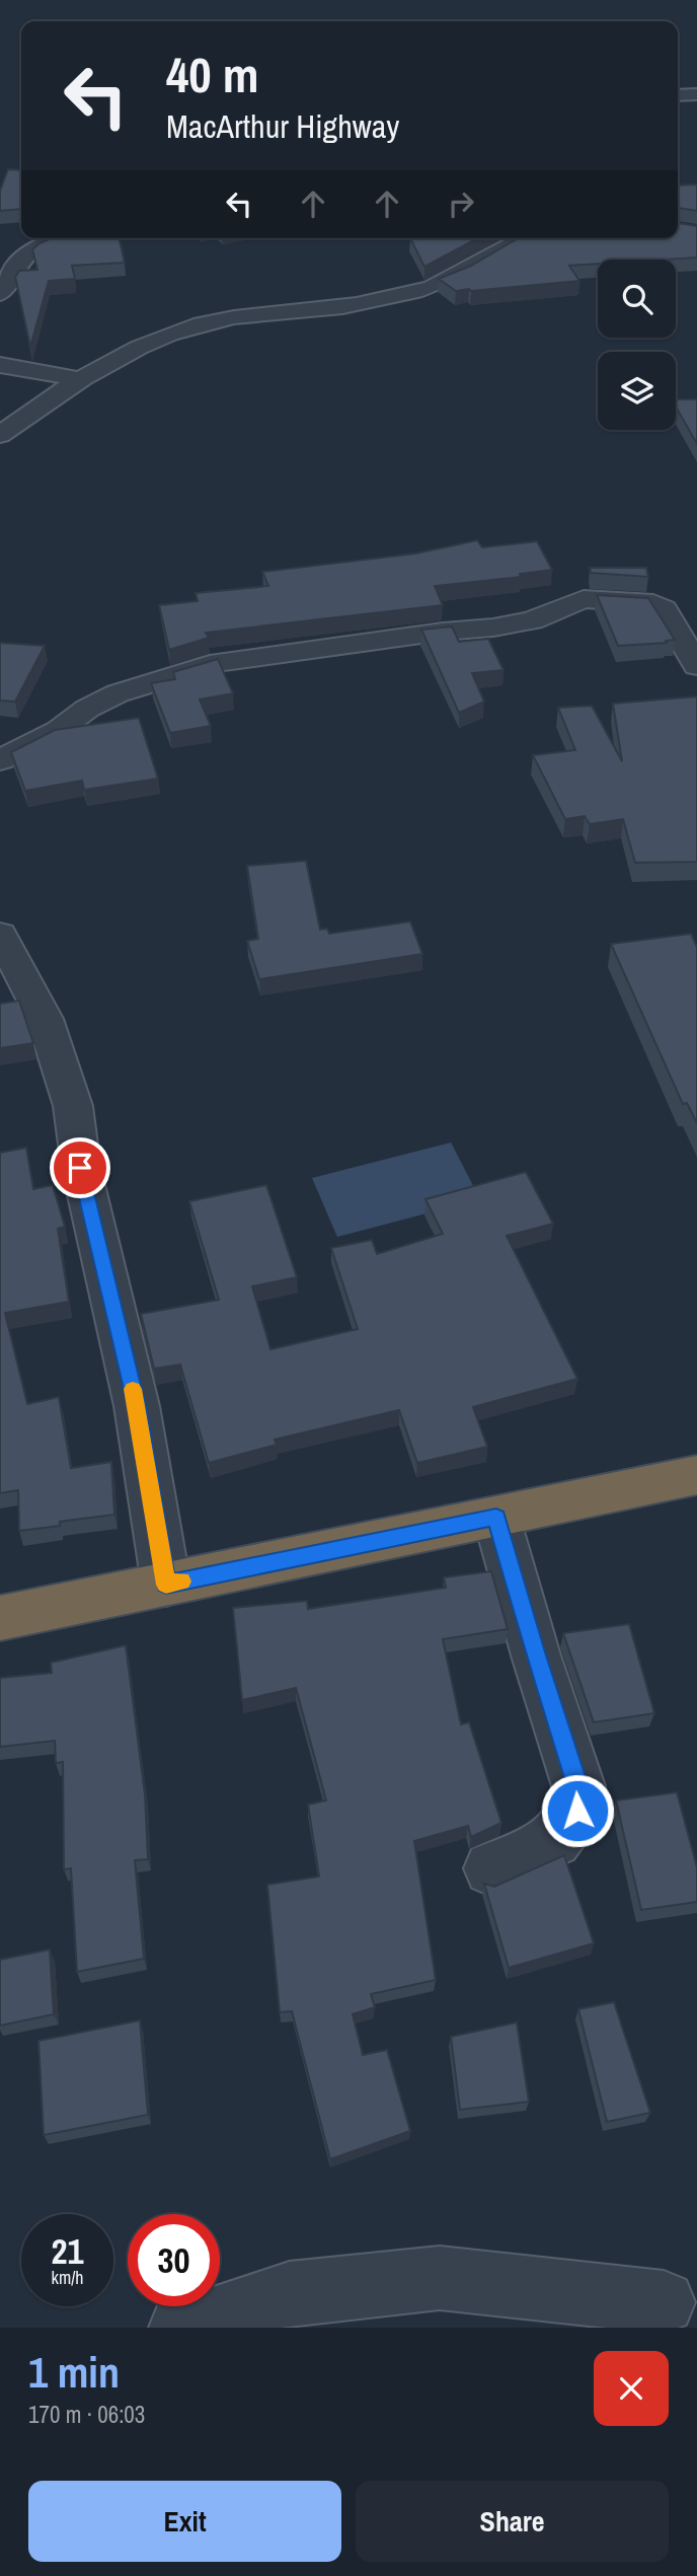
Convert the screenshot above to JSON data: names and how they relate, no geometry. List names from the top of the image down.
{
  "page": {
    "turn": ["40 m", "MacArthur Highway"],
    "speed": "21 km/h",
    "limit": "30",
    "heading": ["1 min", "170 m · 06:03"],
    "buttons": ["Exit", "Share"]
  }
}
